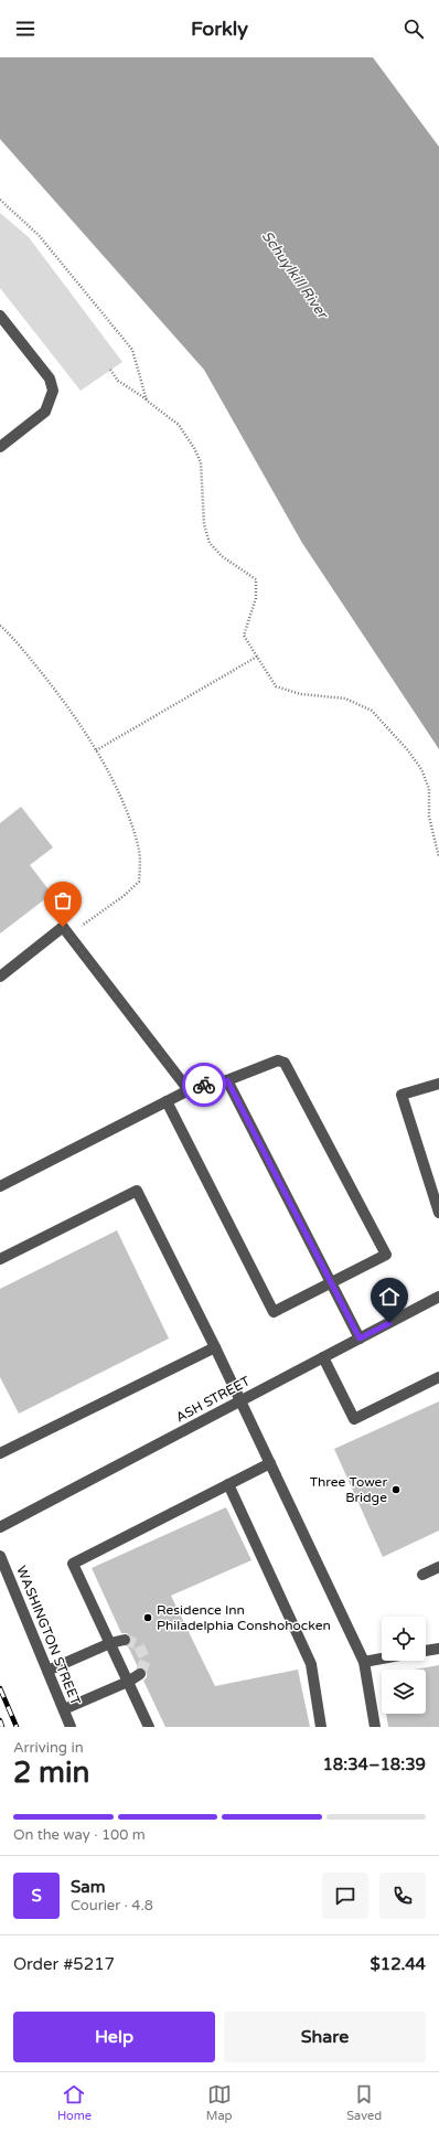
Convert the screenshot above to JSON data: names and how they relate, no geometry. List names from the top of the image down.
{
  "streets": {
    "street": ["ASH STREET", "WASHINGTON STREET"]
  },
  "water": ["Schuylkill River"],
  "places": ["Three Tower Bridge", "Residence Inn Philadelphia Conshohocken"],
  "page": {
    "header": "Forkly",
    "heading": ["2 min", "Arriving in", "18:34–18:39"],
    "panel": [
      "Sam",
      "Courier · 4.8",
      "Order #5217",
      "$12.44"
    ],
    "bar": "On the way · 100 m",
    "round": "S",
    "buttons": ["Help", "Share"],
    "tabs": ["Home", "Map", "Saved"]
  }
}
